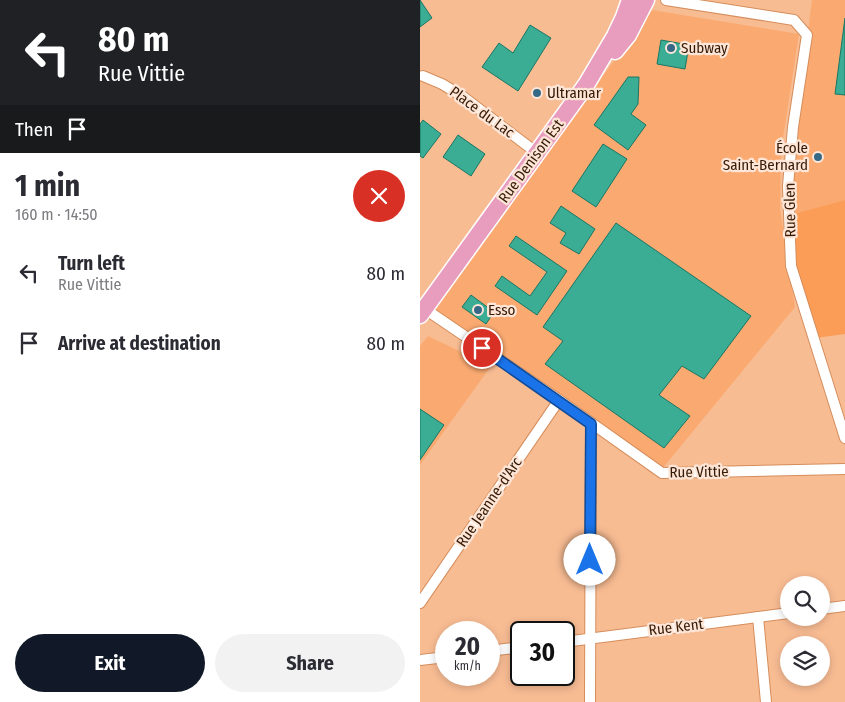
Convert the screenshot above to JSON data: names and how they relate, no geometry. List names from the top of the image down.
{
  "streets": {
    "main road": ["Rue Denison Est"],
    "street": [
      "Place du Lac",
      "Rue Glen",
      "Rue Vittie",
      "Rue Jeanne-d'Arc",
      "Rue Kent"
    ]
  },
  "crossings": [
    ["Place du Lac", "Rue Denison Est"],
    ["Rue Denison Est", "Rue Vittie"],
    ["Rue Vittie", "Rue Jeanne-d'Arc"]
  ],
  "places": [
    "Subway",
    "Ultramar",
    "École Saint-Bernard",
    "Esso"
  ],
  "page": {
    "turn": ["80 m", "Rue Vittie"],
    "then": "Then",
    "heading": ["1 min", "160 m · 14:50"],
    "list": [
      {
        "name": "Turn left",
        "note": "Rue Vittie",
        "value": "80 m"
      },
      {
        "name": "Arrive at destination",
        "value": "80 m"
      }
    ],
    "speed": "20 km/h",
    "limit": "30",
    "buttons": ["Exit", "Share"]
  }
}
